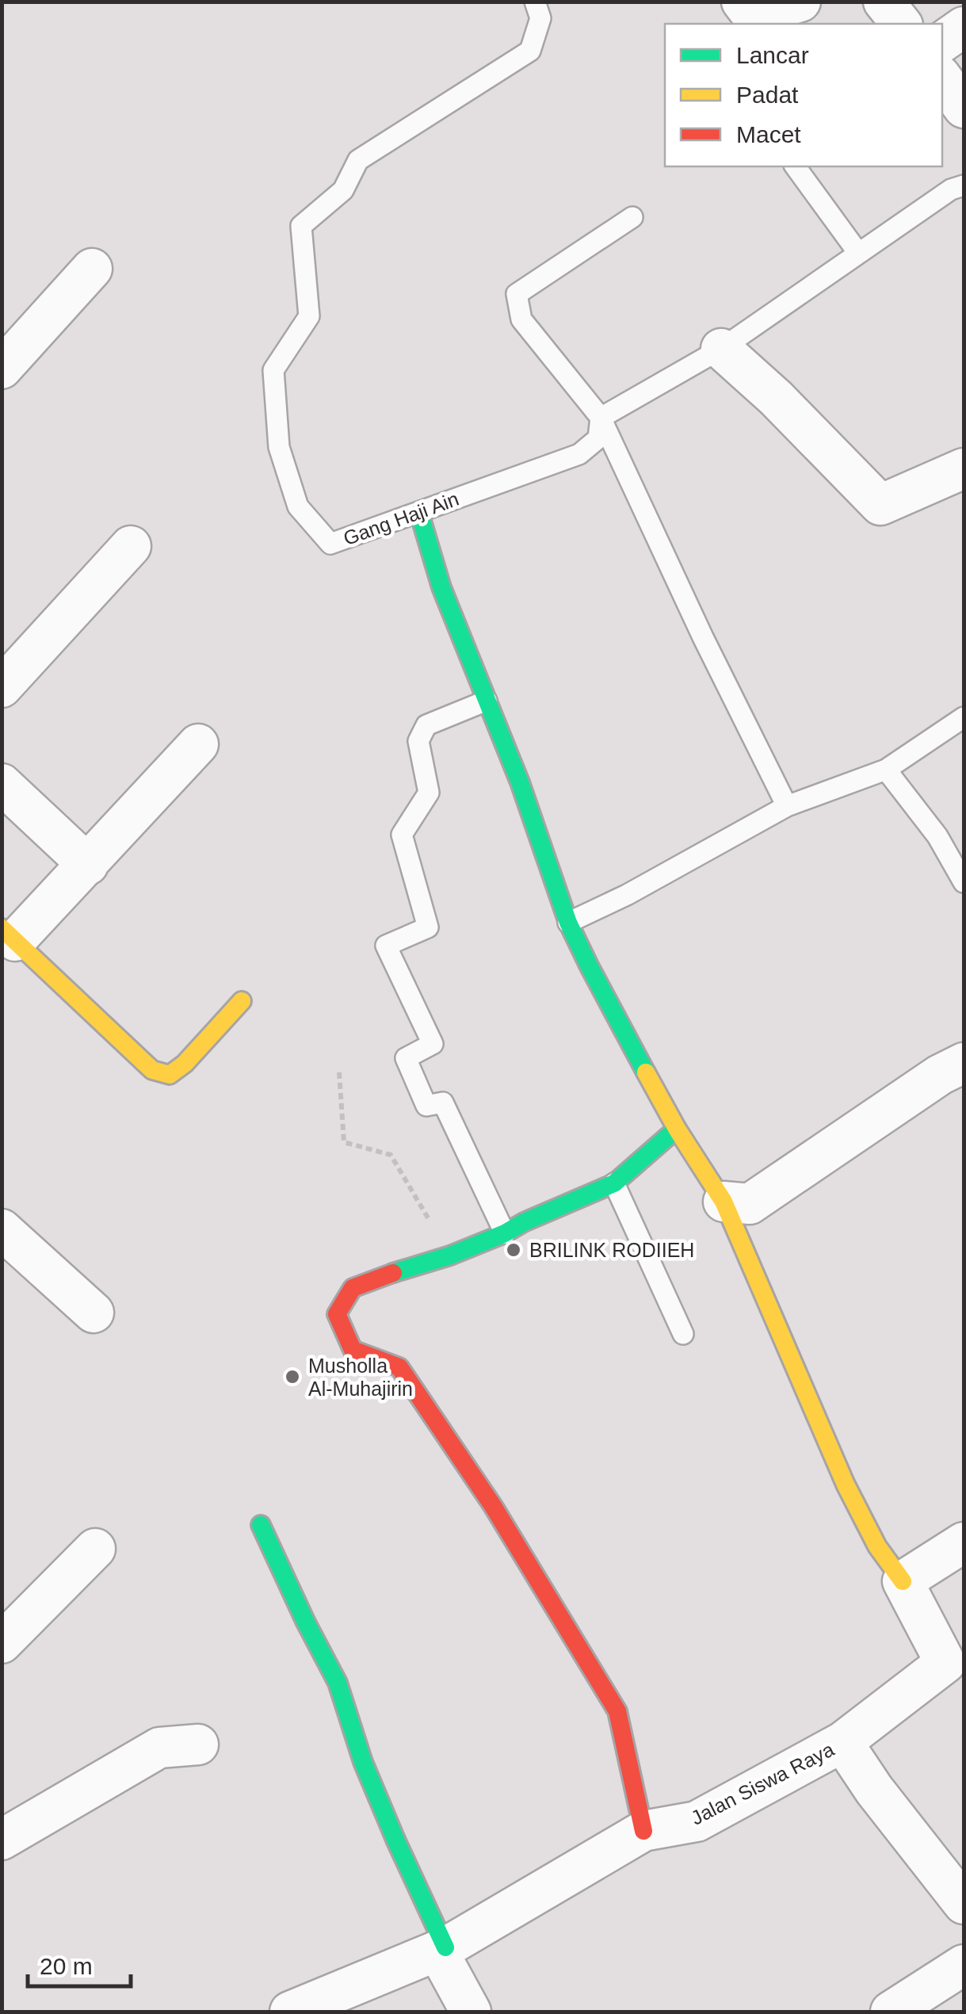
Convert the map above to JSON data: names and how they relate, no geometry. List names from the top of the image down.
{
  "streets": {
    "street": ["Jalan Siswa Raya"],
    "lane": ["Gang Haji Ain"]
  },
  "places": ["BRILINK RODIIEH", "Musholla Al-Muhajirin"],
  "legend": ["Lancar", "Padat", "Macet"],
  "scale_bar": "20 m"
}
